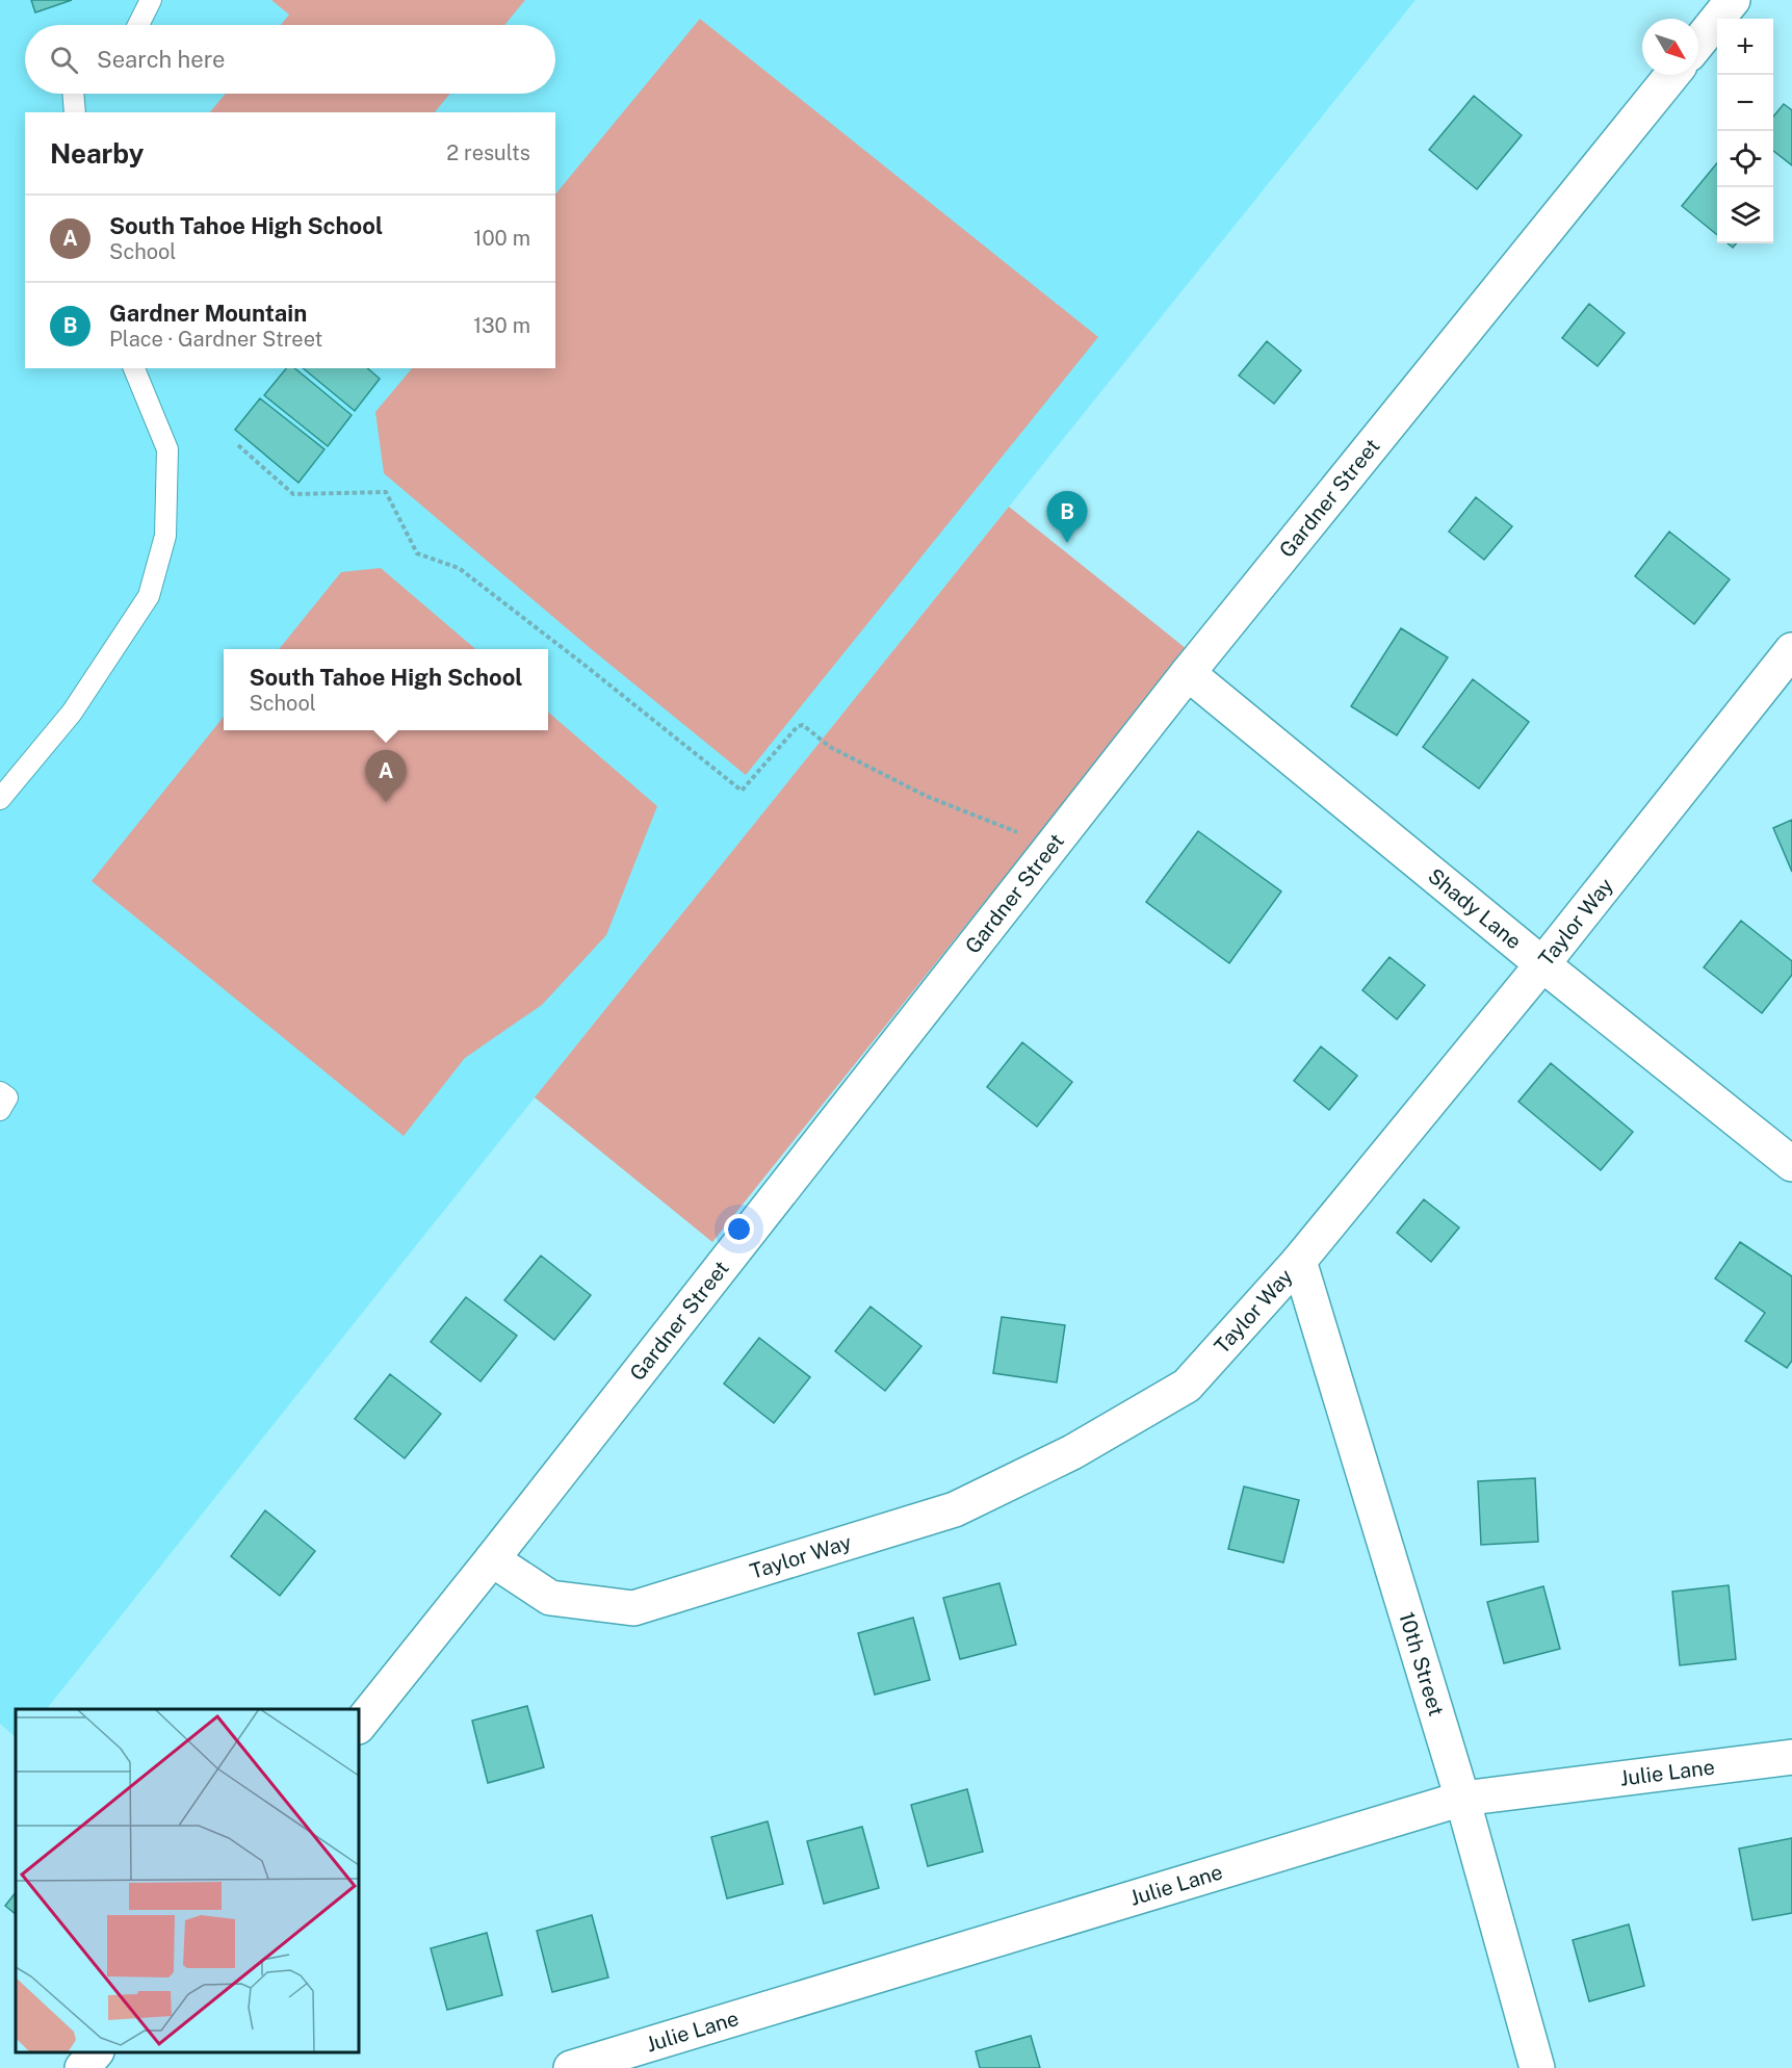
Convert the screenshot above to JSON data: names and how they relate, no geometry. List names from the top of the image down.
{
  "streets": {
    "street": [
      "Gardner Street",
      "Shady Lane",
      "Taylor Way",
      "10th Street",
      "Julie Lane"
    ]
  },
  "crossings": [
    ["Gardner Street", "Shady Lane"],
    ["Gardner Street", "Taylor Way"],
    ["Shady Lane", "Taylor Way"],
    ["Taylor Way", "10th Street"],
    ["10th Street", "Julie Lane"]
  ],
  "north": "bottom right",
  "page": {
    "map_buttons": ["+", "−"],
    "search": "Search here",
    "heading": ["Nearby", "2 results"],
    "list": [
      {
        "mark": "A",
        "name": "South Tahoe High School",
        "note": "School",
        "value": "100 m"
      },
      {
        "mark": "B",
        "name": "Gardner Mountain",
        "note": "Place · Gardner Street",
        "value": "130 m"
      }
    ],
    "pins": ["B", "A"],
    "popup": ["South Tahoe High School", "School"]
  }
}
